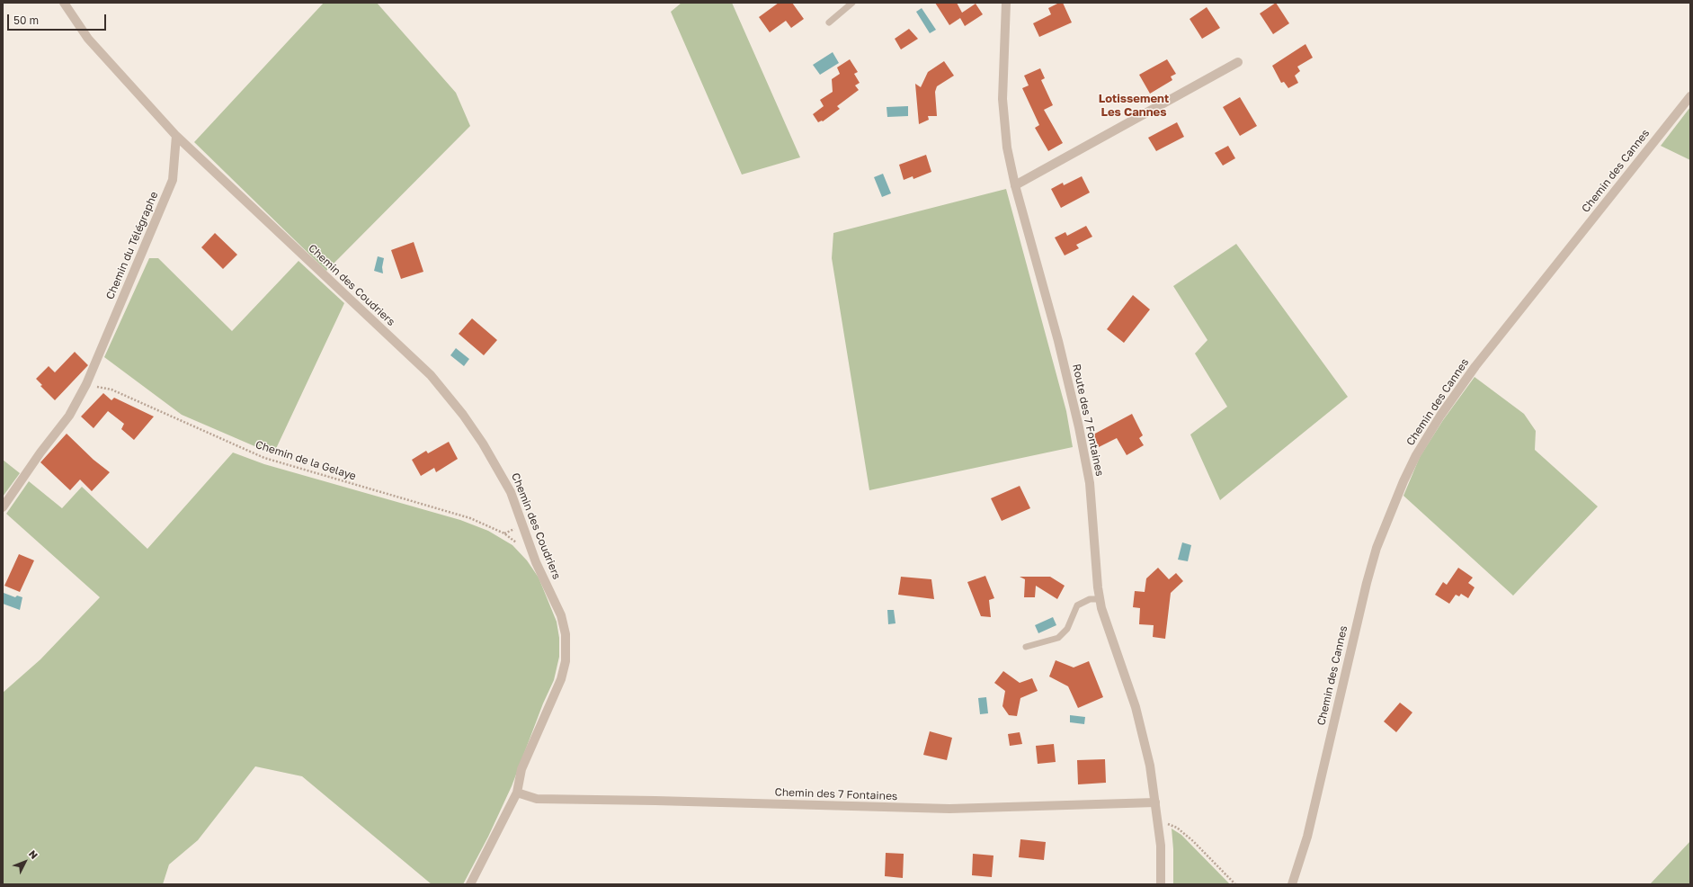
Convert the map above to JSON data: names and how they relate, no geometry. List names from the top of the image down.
{
  "streets": {
    "street": [
      "Chemin des Cannes",
      "Chemin du Télégraphe",
      "Chemin des Coudriers",
      "Route des 7 Fontaines",
      "Chemin des 7 Fontaines"
    ],
    "path": ["Chemin de la Gelaye"]
  },
  "crossings": [
    ["Chemin du Télégraphe", "Chemin des Coudriers"],
    ["Chemin du Télégraphe", "Chemin de la Gelaye"],
    ["Chemin des Coudriers", "Chemin des 7 Fontaines"],
    ["Route des 7 Fontaines", "Chemin des 7 Fontaines"]
  ],
  "districts": ["Lotissement Les Cannes"],
  "scale_bar": "50 m",
  "north": "top right"
}
